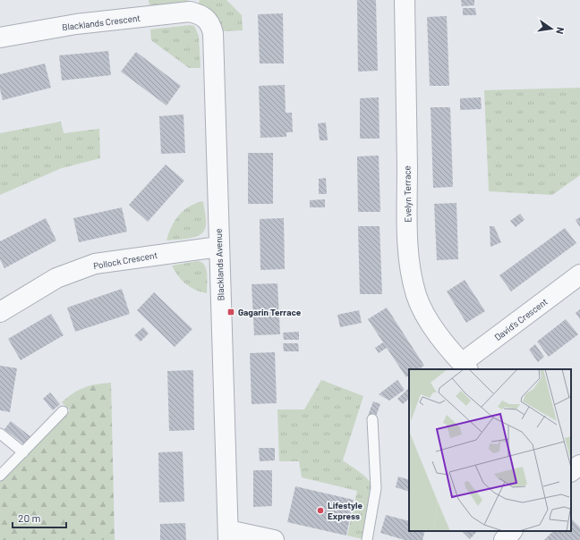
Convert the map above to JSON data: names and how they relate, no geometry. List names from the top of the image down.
{
  "streets": {
    "street": [
      "Blacklands Crescent",
      "Evelyn Terrace",
      "Pollock Crescent",
      "Blacklands Avenue",
      "David's Crescent"
    ]
  },
  "crossings": [
    ["Blacklands Crescent", "Blacklands Avenue"],
    ["Evelyn Terrace", "David's Crescent"],
    ["Pollock Crescent", "Blacklands Avenue"]
  ],
  "places": {
    "transit": ["Gagarin Terrace"],
    "other": ["Lifestyle Express"]
  },
  "scale_bar": "20 m",
  "north": "right"
}
